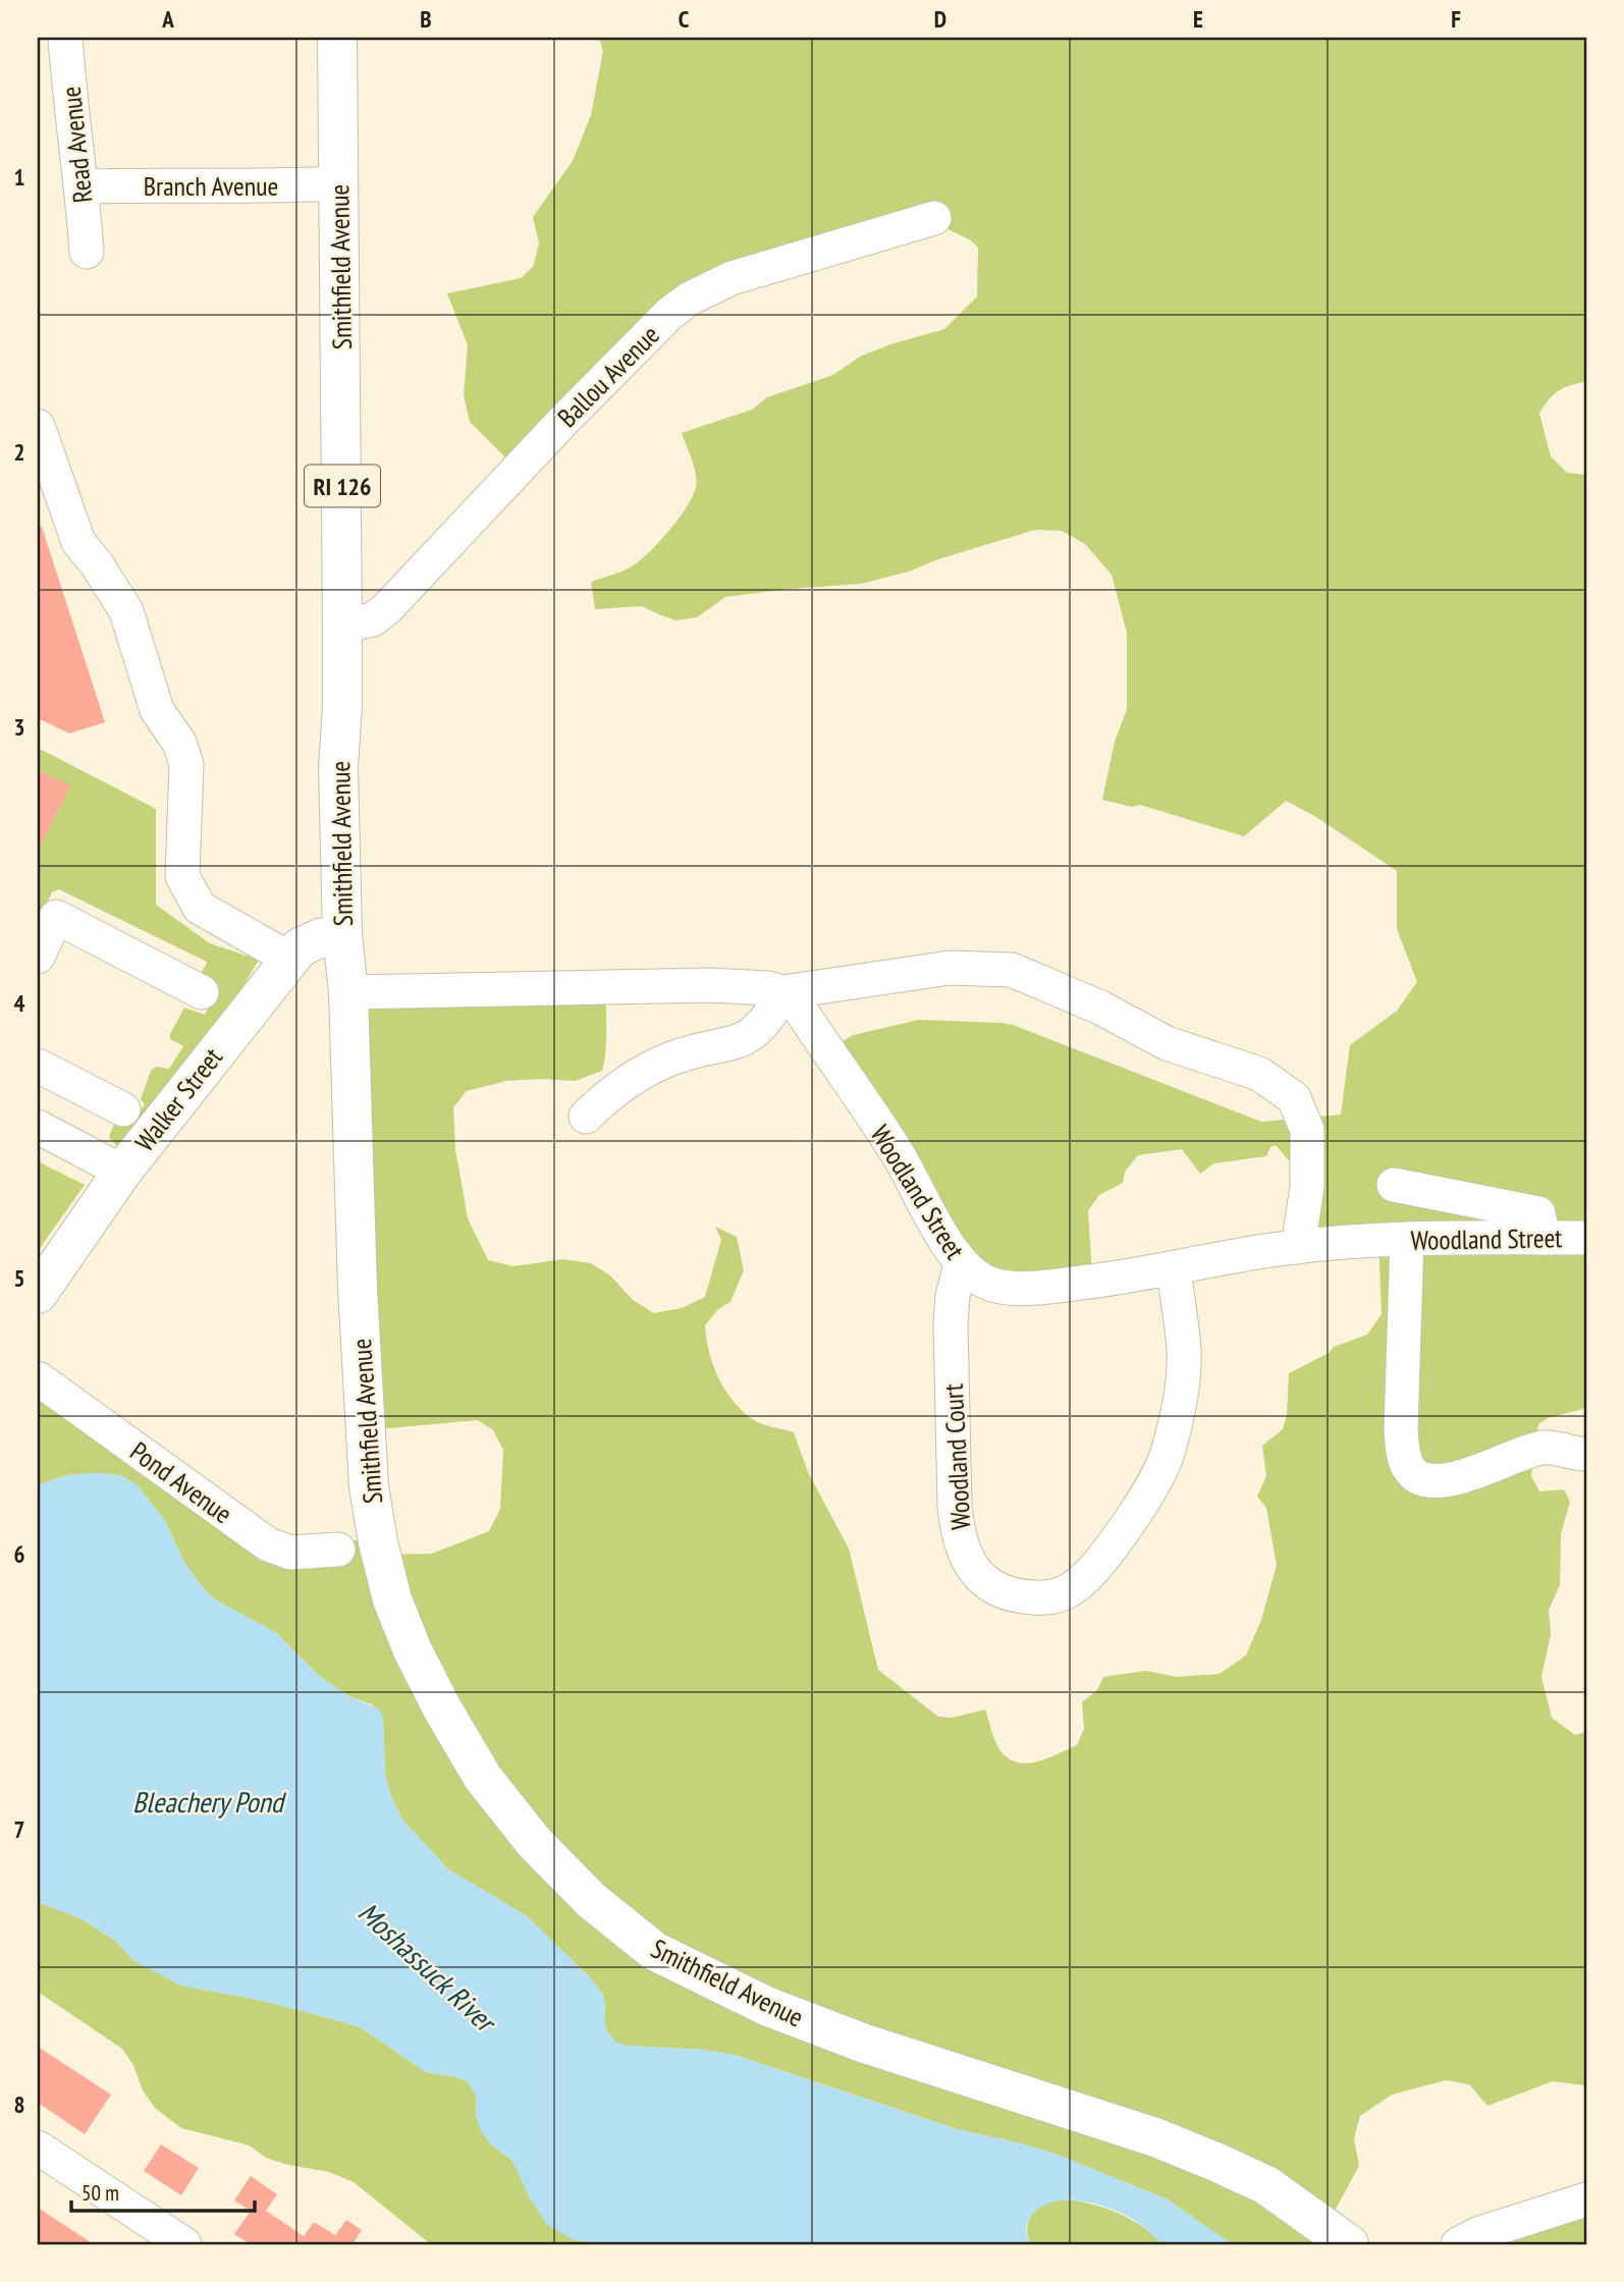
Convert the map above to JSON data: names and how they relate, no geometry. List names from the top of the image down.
{
  "streets": {
    "main road": ["Smithfield Avenue", "RI 126", "Walker Street"],
    "street": [
      "Read Avenue",
      "Branch Avenue",
      "Ballou Avenue",
      "Woodland Street",
      "Woodland Court",
      "Pond Avenue"
    ]
  },
  "crossings": [
    ["Read Avenue", "Branch Avenue"],
    ["Branch Avenue", "Smithfield Avenue"],
    ["Smithfield Avenue", "Ballou Avenue"],
    ["Smithfield Avenue", "Walker Street"],
    ["Woodland Street", "Woodland Court"]
  ],
  "water": ["Bleachery Pond", "Moshassuck River"],
  "scale_bar": "50 m",
  "grid": {
    "columns": [
      "A",
      "B",
      "C",
      "D",
      "E",
      "F"
    ],
    "rows": [
      "1",
      "2",
      "3",
      "4",
      "5",
      "6",
      "7",
      "8"
    ]
  }
}
